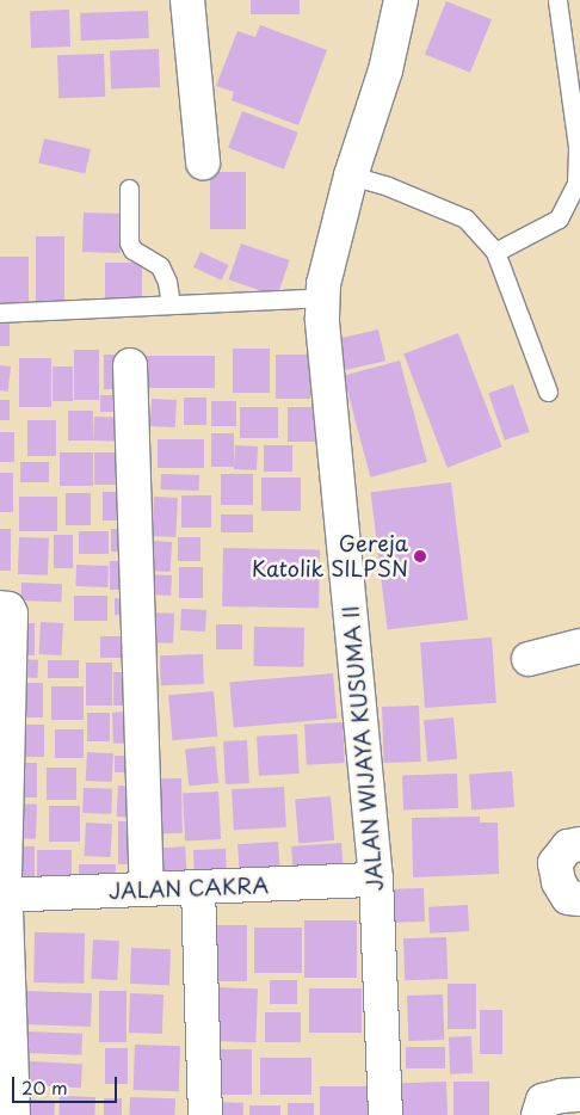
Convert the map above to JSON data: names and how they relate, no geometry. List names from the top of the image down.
{
  "streets": {
    "street": ["JALAN WIJAYA KUSUMA II", "JALAN CAKRA"]
  },
  "crossings": [
    ["JALAN WIJAYA KUSUMA II", "JALAN CAKRA"]
  ],
  "places": ["Gereja Katolik SILPSN"],
  "scale_bar": "20 m"
}
